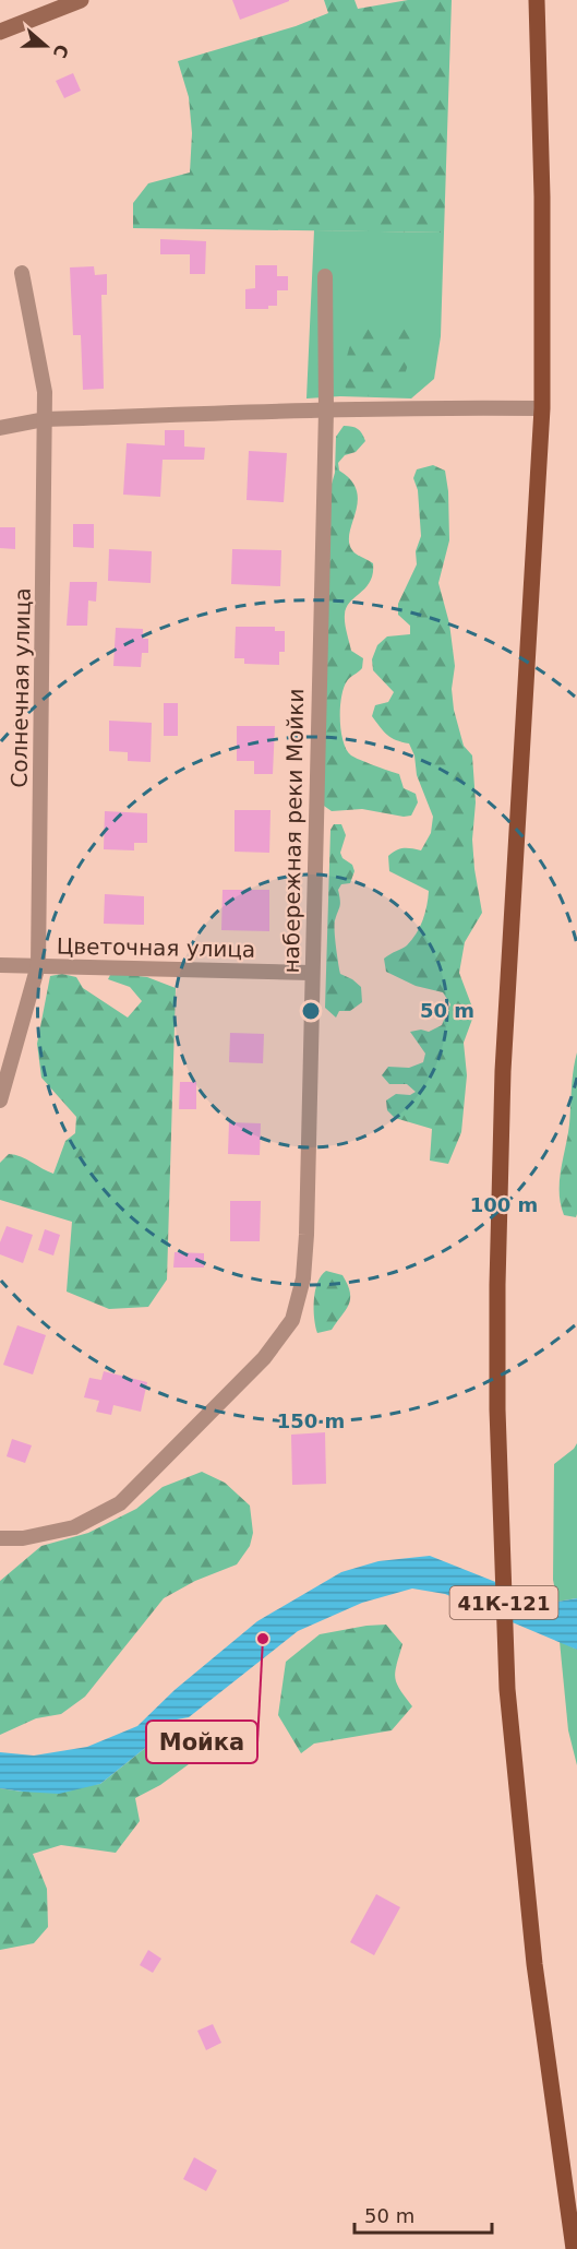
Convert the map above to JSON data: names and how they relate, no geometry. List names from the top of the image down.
{
  "streets": {
    "main road": ["41К-121"],
    "street": ["Солнечная улица", "набережная реки Мойки", "Цветочная улица"]
  },
  "crossings": [
    ["Солнечная улица", "Цветочная улица"],
    ["набережная реки Мойки", "Цветочная улица"]
  ],
  "places": ["Мойка"],
  "scale_bar": "50 m",
  "north": "right",
  "rings": ["50 m", "100 m", "150 m"]
}
